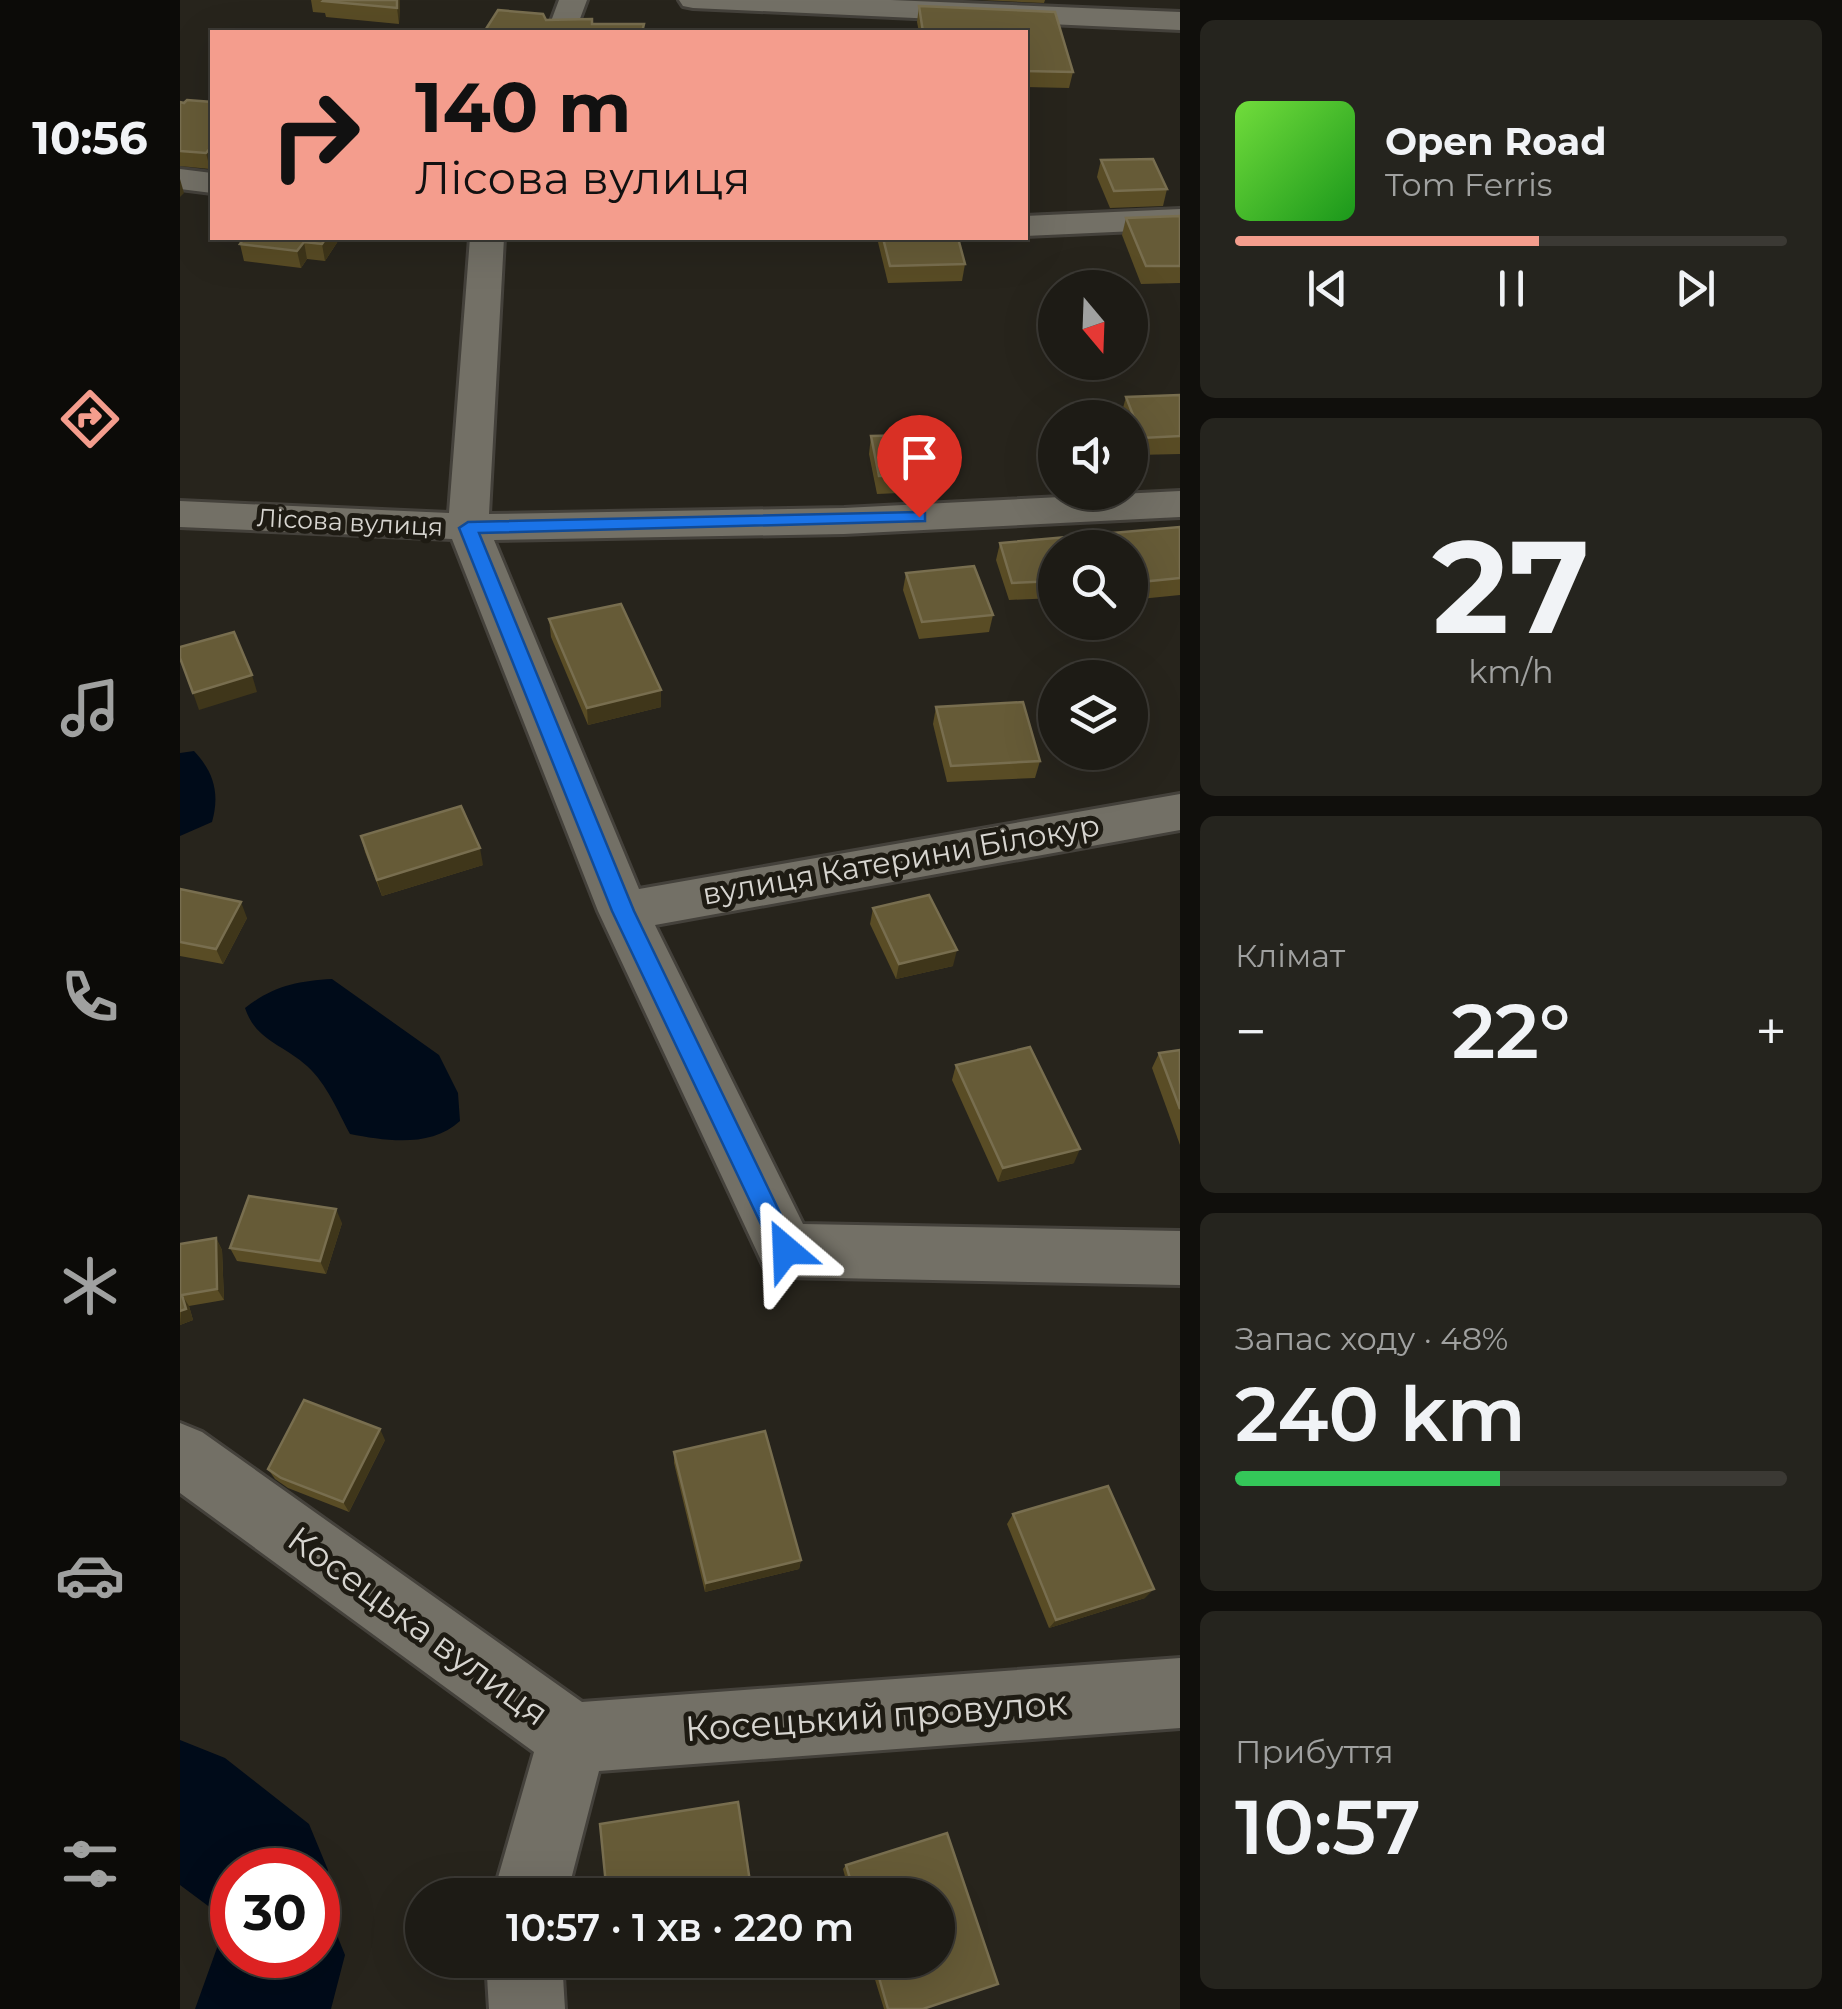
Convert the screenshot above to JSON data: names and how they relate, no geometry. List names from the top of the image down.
{
  "streets": {
    "street": [
      "Лісова вулиця",
      "вулиця Катерини Білокур",
      "Косецька вулиця",
      "Косецький провулок"
    ]
  },
  "crossings": [
    ["Косецька вулиця", "Косецький провулок"]
  ],
  "north": "bottom",
  "page": {
    "tabs": "10:56",
    "turn": ["140 m", "Лісова вулиця"],
    "song": ["Open Road", "Tom Ferris"],
    "tile": [
      ["27", "km/h"],
      "Клімат",
      ["Запас ходу · 48%", "240 km"],
      ["Прибуття", "10:57"]
    ],
    "heat": ["−", "22°", "+"],
    "limit": "30",
    "trip": "10:57 · 1 хв · 220 m"
  }
}
